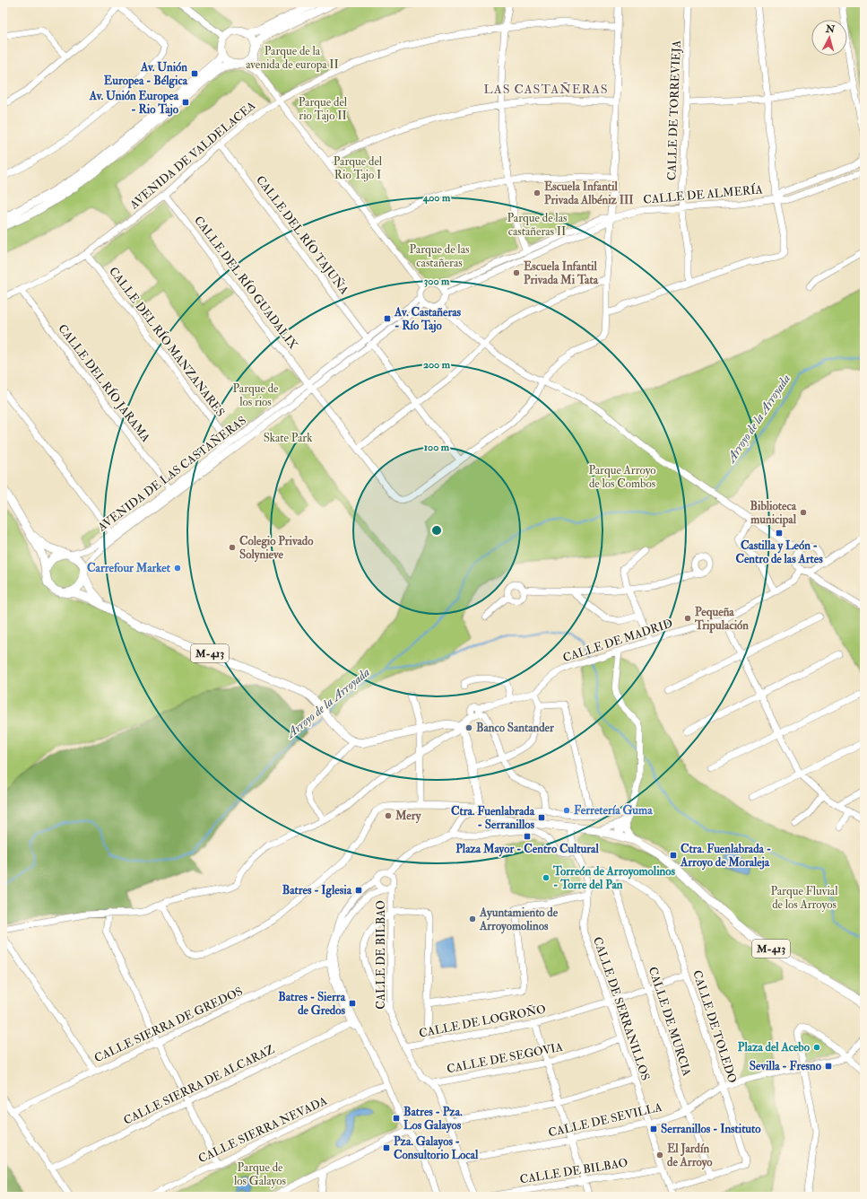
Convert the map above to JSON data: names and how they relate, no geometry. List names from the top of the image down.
{
  "streets": {
    "main road": ["M-413"],
    "street": [
      "CALLE DE TORREVIEJA",
      "AVENIDA DE VALDELACEA",
      "CALLE DE ALMERÍA",
      "CALLE DEL RÍO TAJUÑA",
      "CALLE DEL RÍO GUADALIX",
      "CALLE DEL RÍO MANZANARES",
      "CALLE DEL RÍO JARAMA",
      "AVENIDA DE LAS CASTAÑERAS",
      "CALLE DE MADRID",
      "CALLE DE BILBAO",
      "CALLE DE SERRANILLOS",
      "CALLE DE LOGROÑO",
      "CALLE DE MURCIA",
      "CALLE SIERRA DE GREDOS",
      "CALLE DE TOLEDO",
      "CALLE DE SEGOVIA",
      "CALLE SIERRA DE ALCARAZ",
      "CALLE DE SEVILLA",
      "CALLE SIERRA NEVADA"
    ]
  },
  "crossings": [
    ["CALLE DE TORREVIEJA", "CALLE DE ALMERÍA"],
    ["AVENIDA DE VALDELACEA", "CALLE DEL RÍO TAJUÑA"],
    ["AVENIDA DE VALDELACEA", "CALLE DEL RÍO GUADALIX"],
    ["AVENIDA DE VALDELACEA", "CALLE DEL RÍO MANZANARES"],
    ["AVENIDA DE VALDELACEA", "CALLE DEL RÍO JARAMA"],
    ["CALLE DEL RÍO TAJUÑA", "CALLE DEL RÍO GUADALIX"],
    ["CALLE DEL RÍO TAJUÑA", "AVENIDA DE LAS CASTAÑERAS"],
    ["CALLE DEL RÍO GUADALIX", "AVENIDA DE LAS CASTAÑERAS"],
    ["CALLE DEL RÍO MANZANARES", "AVENIDA DE LAS CASTAÑERAS"],
    ["CALLE DEL RÍO JARAMA", "AVENIDA DE LAS CASTAÑERAS"],
    ["AVENIDA DE LAS CASTAÑERAS", "M-413"],
    ["M-413", "CALLE DE SERRANILLOS"],
    ["CALLE DE BILBAO", "CALLE DE SERRANILLOS"],
    ["CALLE DE BILBAO", "CALLE DE LOGROÑO"],
    ["CALLE DE BILBAO", "CALLE DE SEGOVIA"],
    ["CALLE DE BILBAO", "CALLE DE SEVILLA"],
    ["CALLE DE SERRANILLOS", "CALLE DE LOGROÑO"],
    ["CALLE DE SERRANILLOS", "CALLE DE TOLEDO"],
    ["CALLE DE SERRANILLOS", "CALLE DE SEGOVIA"],
    ["CALLE DE SERRANILLOS", "CALLE DE SEVILLA"],
    ["CALLE DE LOGROÑO", "CALLE DE MURCIA"],
    ["CALLE DE LOGROÑO", "CALLE DE TOLEDO"],
    ["CALLE DE MURCIA", "CALLE DE TOLEDO"],
    ["CALLE DE MURCIA", "CALLE DE SEVILLA"],
    ["CALLE DE TOLEDO", "CALLE DE SEVILLA"]
  ],
  "districts": ["LAS CASTAÑERAS"],
  "water": ["Arroyo de la Arroyada"],
  "parks": [
    "Parque de la avenida de europa II",
    "Parque del rio Tajo II",
    "Parque del Rio Tajo I",
    "Parque de las castañeras II",
    "Parque de las castañeras",
    "Parque de los rios",
    "Skate Park",
    "Parque Arroyo de los Combos",
    "Parque Fluvial de los Arroyos",
    "Parque de los Galayos"
  ],
  "places": {
    "transit": [
      "Av. Unión Europea - Bélgica",
      "Av. Unión Europea - Rio Tajo",
      "Av. Castañeras - Río Tajo",
      "Castilla y León - Centro de las Artes",
      "Ctra. Fuenlabrada - Serranillos",
      "Plaza Mayor - Centro Cultural",
      "Ctra. Fuenlabrada - Arroyo de Moraleja",
      "Batres - Iglesia",
      "Batres - Sierra de Gredos",
      "Sevilla - Fresno",
      "Batres - Pza. Los Galayos",
      "Serranillos - Instituto",
      "Pza. Galayos - Consultorio Local"
    ],
    "other": [
      "Escuela Infantil Privada Albéniz III",
      "Escuela Infantil Privada Mi Tata",
      "Biblioteca municipal",
      "Colegio Privado Solynieve",
      "Carrefour Market",
      "Pequeña Tripulación",
      "Banco Santander",
      "Ferretería Guma",
      "Mery",
      "Torreón de Arroyomolinos - Torre del Pan",
      "Ayuntamiento de Arroyomolinos",
      "Plaza del Acebo",
      "El Jardín de Arroyo"
    ]
  },
  "north": "top",
  "rings": [
    "400 m",
    "300 m",
    "200 m",
    "100 m"
  ]
}
